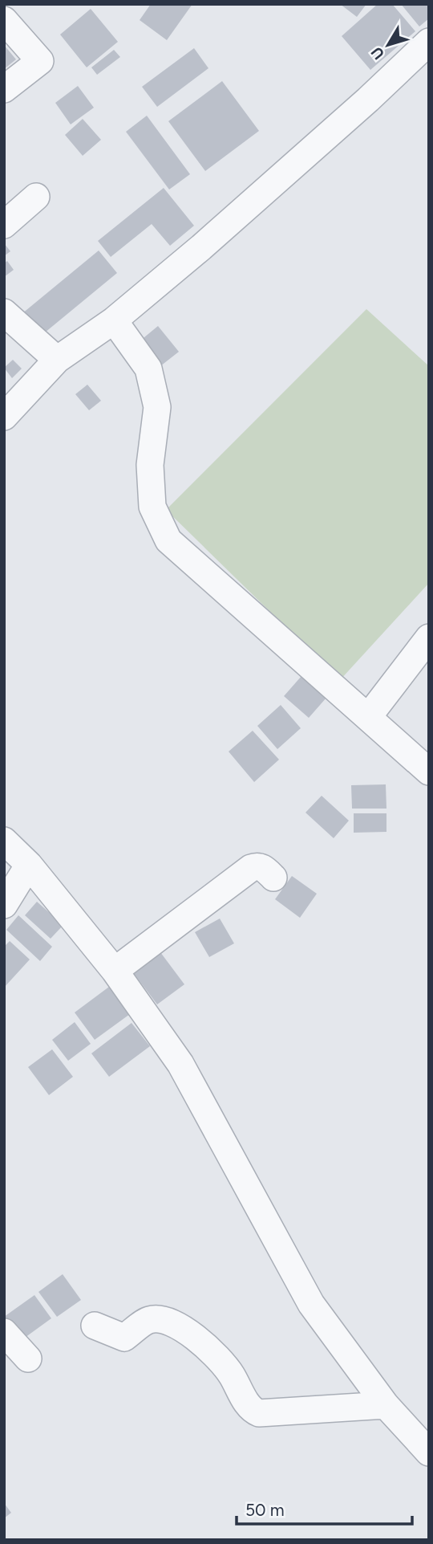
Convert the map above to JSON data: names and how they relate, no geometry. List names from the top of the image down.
{
  "scale_bar": "50 m",
  "north": "bottom left"
}
